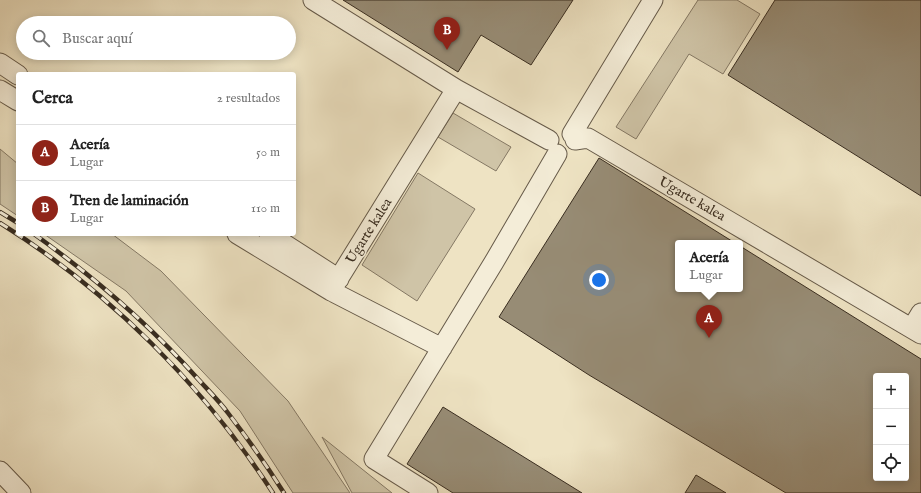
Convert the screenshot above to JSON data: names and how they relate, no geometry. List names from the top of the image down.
{
  "streets": {
    "street": ["Ugarte kalea"]
  },
  "page": {
    "search": "Buscar aquí",
    "pins": ["B", "A"],
    "heading": ["Cerca", "2 resultados"],
    "list": [
      {
        "mark": "A",
        "name": "Acería",
        "note": "Lugar",
        "value": "50 m"
      },
      {
        "mark": "B",
        "name": "Tren de laminación",
        "note": "Lugar",
        "value": "110 m"
      }
    ],
    "popup": ["Acería", "Lugar"],
    "map_buttons": ["+", "−"]
  }
}
